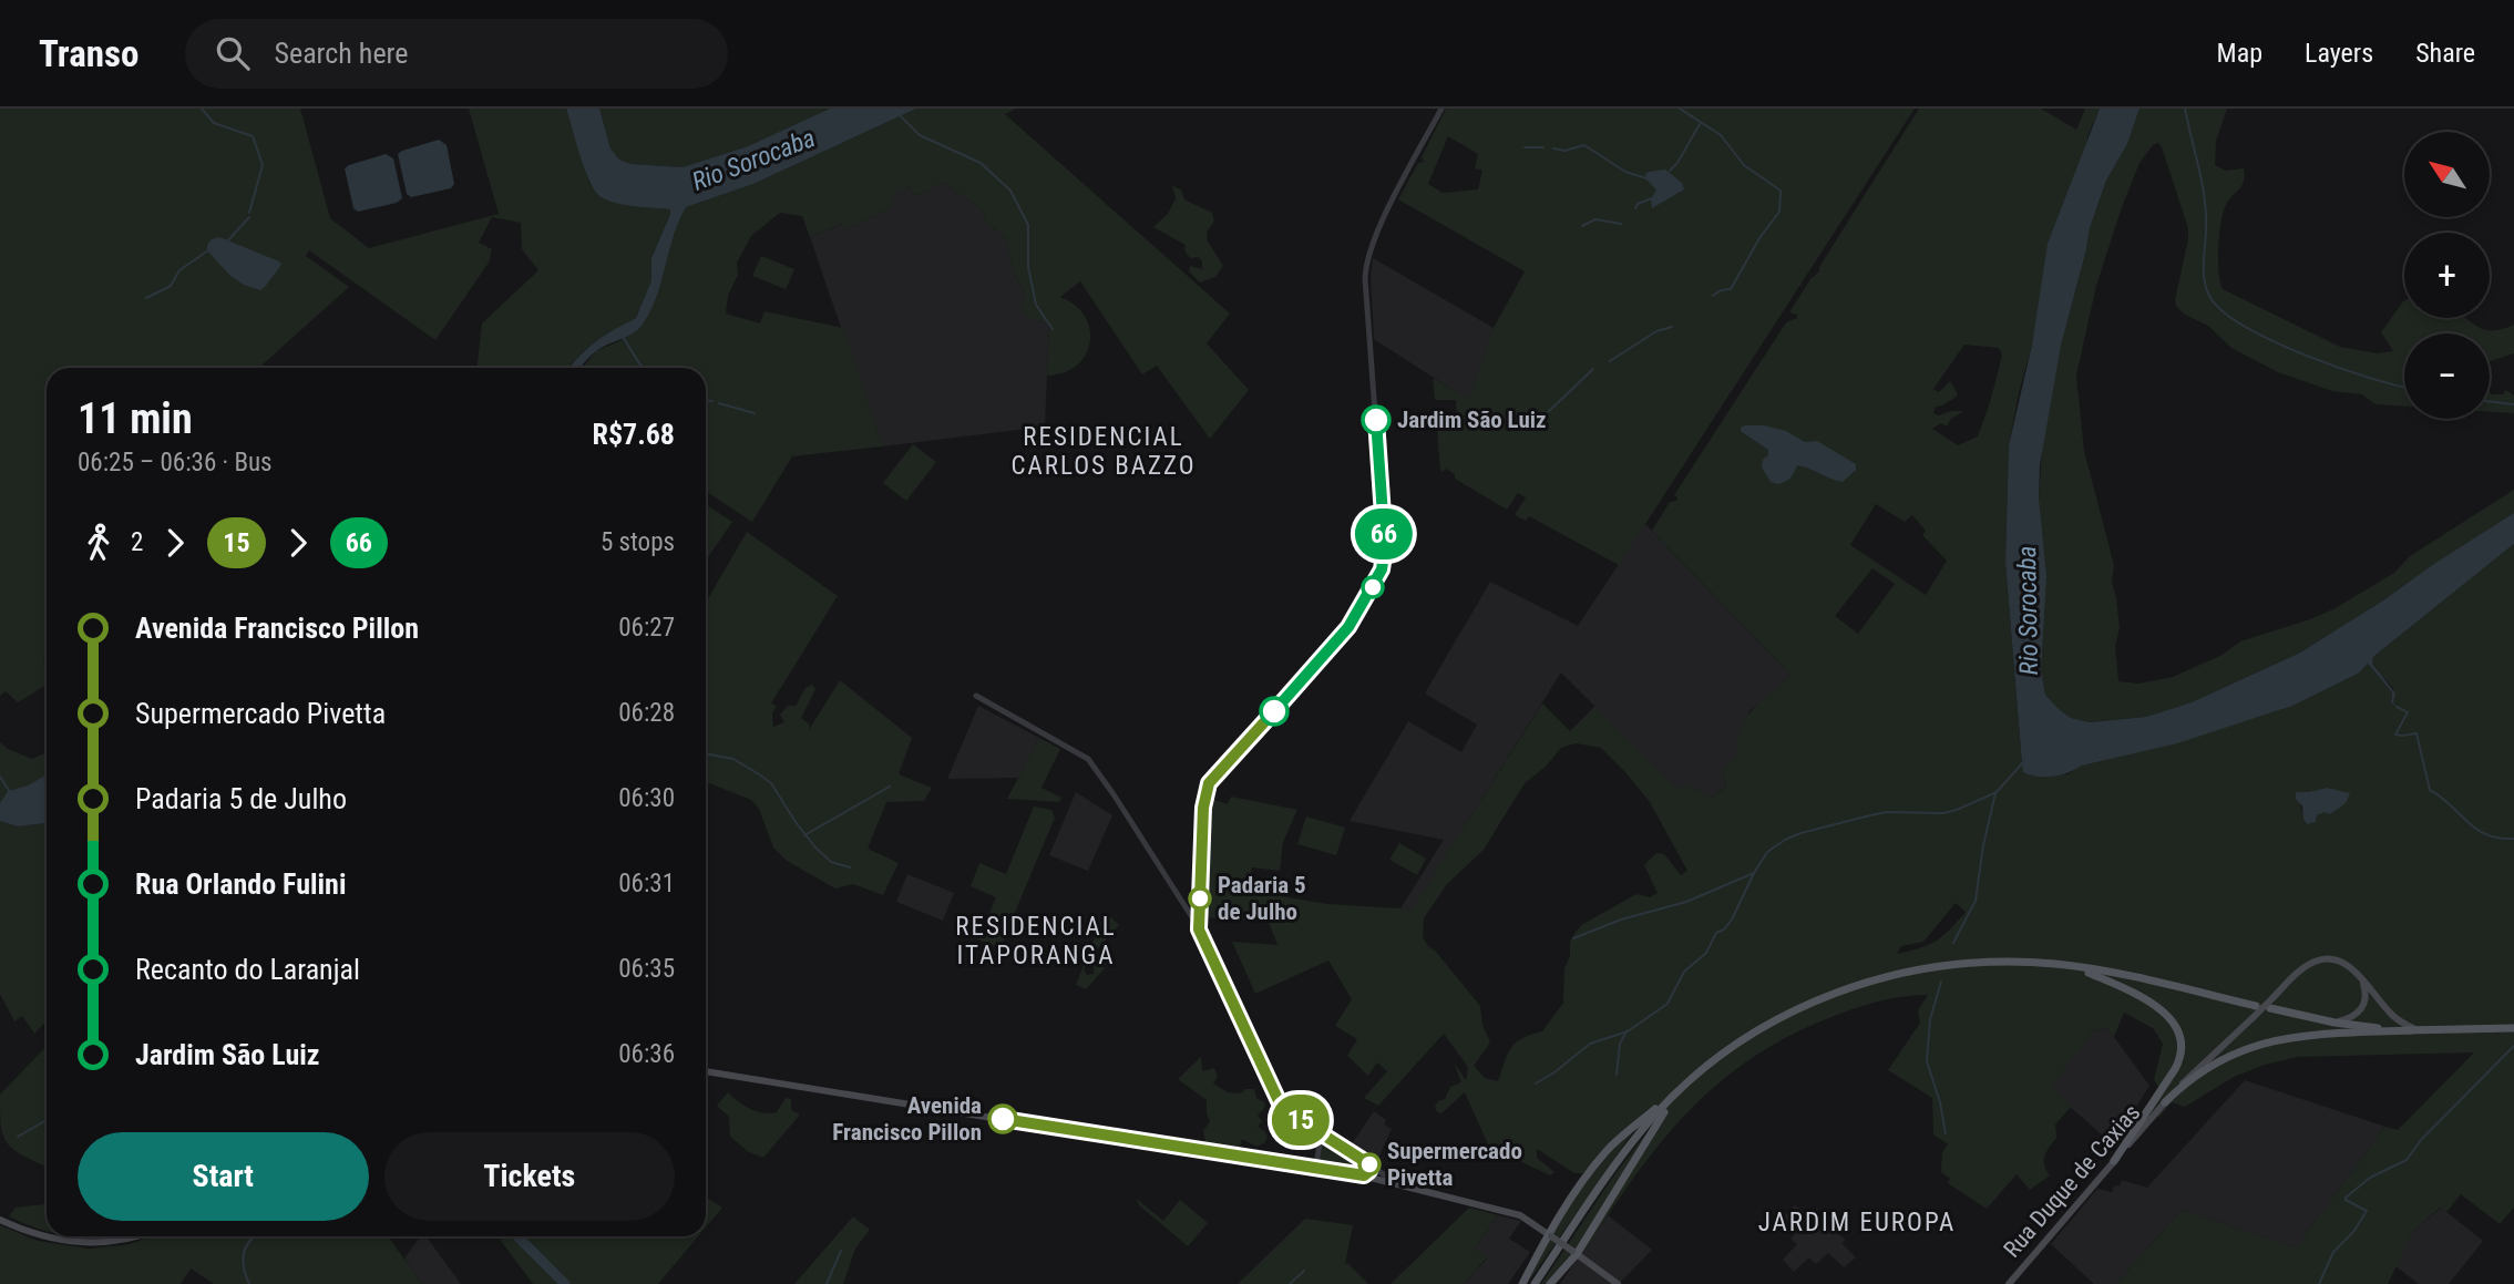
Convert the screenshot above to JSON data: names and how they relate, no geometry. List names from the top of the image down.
{
  "streets": {
    "main road": ["Rua Duque de Caxias"]
  },
  "districts": ["RESIDENCIAL CARLOS BAZZO", "RESIDENCIAL ITAPORANGA", "JARDIM EUROPA"],
  "water": ["Rio Sorocaba"],
  "places": [
    "Jardim São Luiz",
    "Padaria 5 de Julho",
    "Avenida Francisco Pillon",
    "Supermercado Pivetta"
  ],
  "lines": ["bus line 66", "bus line 15"],
  "north": "top left",
  "page": {
    "header": "Transo",
    "search": "Search here",
    "nav": ["Map", "Layers", "Share"],
    "on_map": ["15", "66"],
    "map_buttons": ["+", "−"],
    "heading": ["11 min", "06:25 – 06:36 · Bus", "R$7.68"],
    "legs": [
      "2",
      "15",
      "66",
      "5 stops"
    ],
    "list": [
      {
        "name": "Avenida Francisco Pillon",
        "value": "06:27"
      },
      {
        "name": "Supermercado Pivetta",
        "value": "06:28"
      },
      {
        "name": "Padaria 5 de Julho",
        "value": "06:30"
      },
      {
        "name": "Rua Orlando Fulini",
        "value": "06:31"
      },
      {
        "name": "Recanto do Laranjal",
        "value": "06:35"
      },
      {
        "name": "Jardim São Luiz",
        "value": "06:36"
      }
    ],
    "buttons": ["Start", "Tickets"]
  }
}
